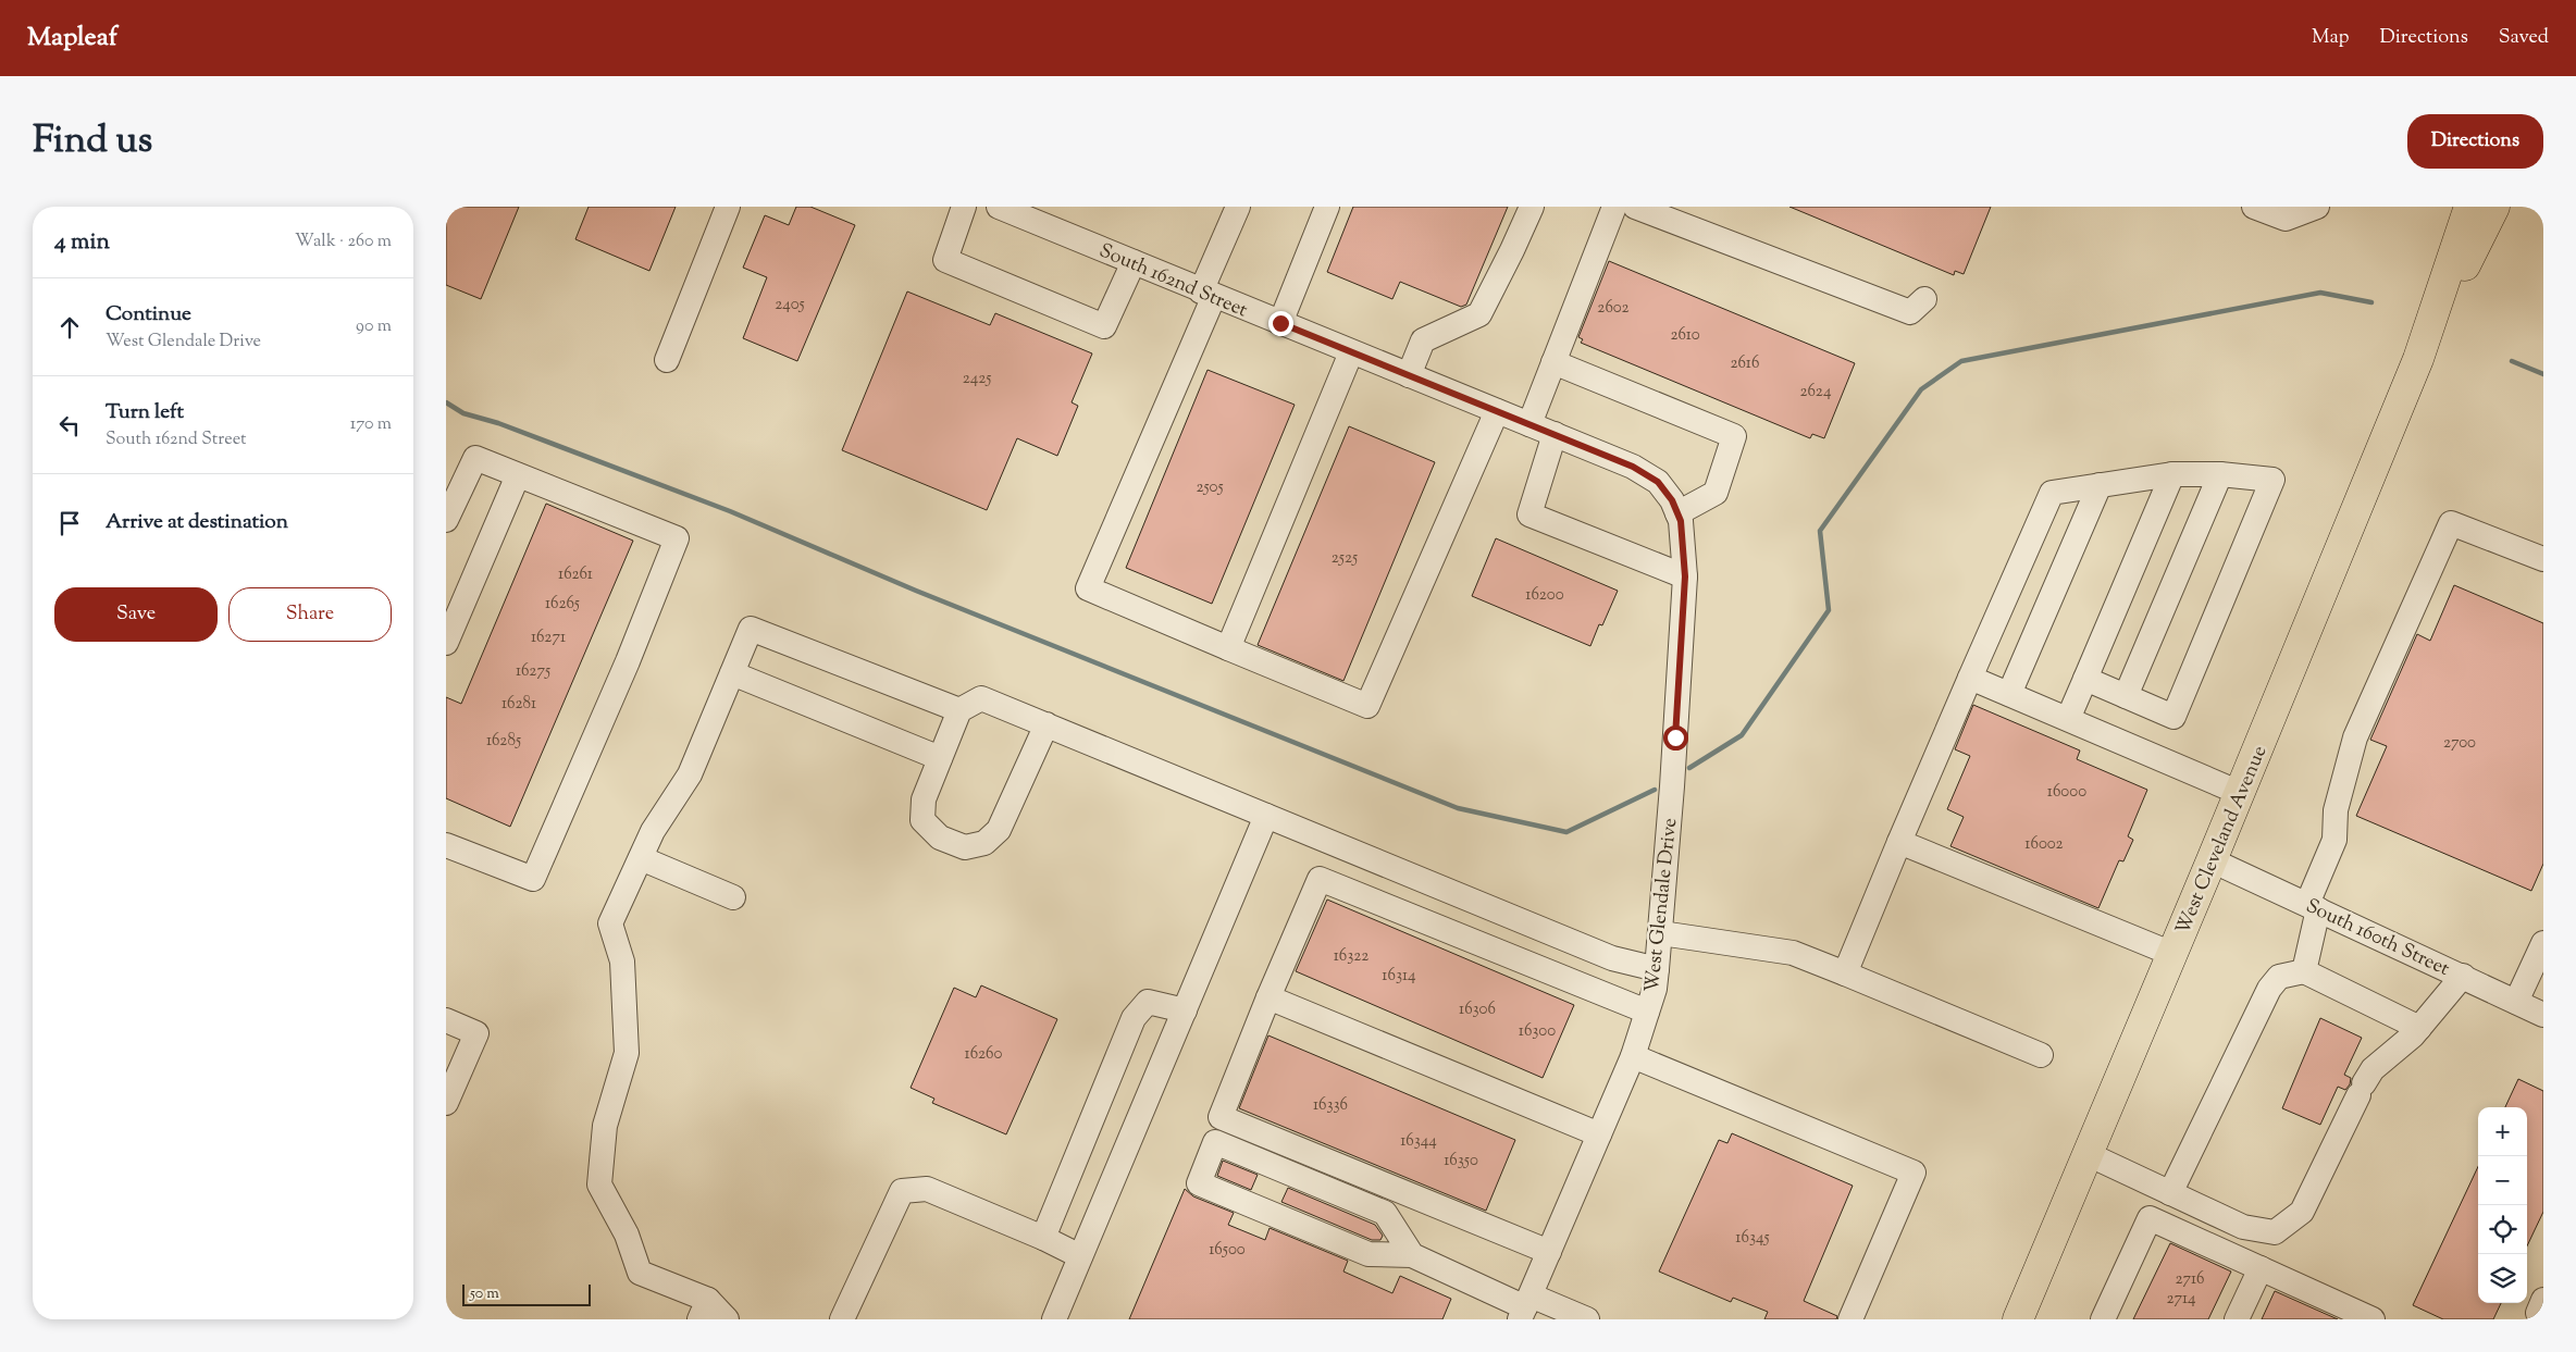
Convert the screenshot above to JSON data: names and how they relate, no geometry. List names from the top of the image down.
{
  "streets": {
    "main road": ["West Cleveland Avenue"],
    "street": ["South 162nd Street", "West Glendale Drive", "South 160th Street"]
  },
  "crossings": [
    ["South 162nd Street", "West Glendale Drive"],
    ["West Cleveland Avenue", "South 160th Street"]
  ],
  "house_numbers": [
    "2405",
    "2602",
    "2610",
    "2616",
    "2425",
    "2624",
    "2505",
    "2525",
    "16261",
    "16200",
    "16265",
    "16271",
    "16275",
    "16281",
    "16285",
    "2700",
    "16000",
    "16002",
    "16322",
    "16314",
    "16306",
    "16300",
    "16260",
    "16336",
    "16344",
    "16350",
    "16345",
    "16500",
    "2716",
    "2714"
  ],
  "scale_bar": "50 m",
  "page": {
    "header": "Mapleaf",
    "nav": ["Map", "Directions", "Saved"],
    "title": "Find us",
    "buttons": [
      "Directions",
      ["Save", "Share"]
    ],
    "heading": ["4 min", "Walk · 260 m"],
    "list": [
      ["Continue", "West Glendale Drive", "90 m"],
      ["Turn left", "South 162nd Street", "170 m"],
      "Arrive at destination"
    ],
    "map_buttons": ["+", "−"],
    "scale": "50 m"
  }
}
